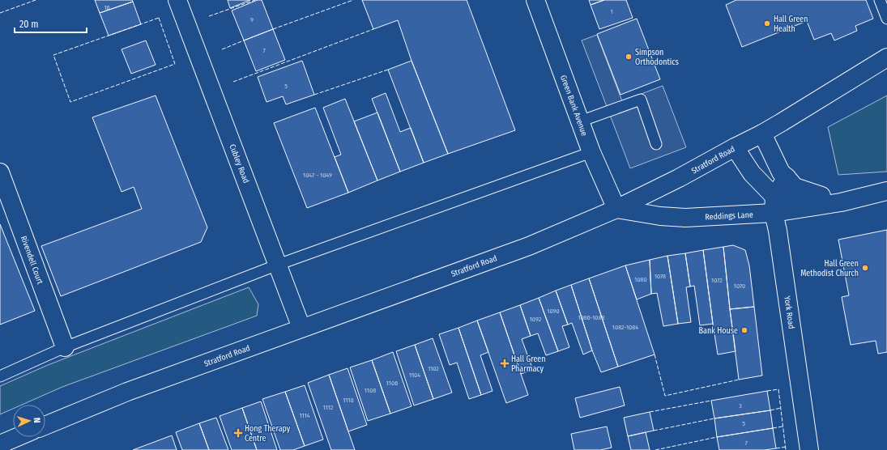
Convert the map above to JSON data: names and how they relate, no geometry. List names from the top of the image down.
{
  "streets": {
    "main road": [
      "Green Bank Avenue",
      "Stratford Road",
      "Cubley Road",
      "Reddings Lane",
      "Rivendell Court",
      "York Road"
    ]
  },
  "crossings": [
    ["Green Bank Avenue", "Stratford Road"],
    ["Green Bank Avenue", "Reddings Lane"],
    ["Stratford Road", "Cubley Road"],
    ["Stratford Road", "Reddings Lane"],
    ["Reddings Lane", "York Road"]
  ],
  "places": {
    "other": [
      "Hall Green Health",
      "Simpson Orthodontics",
      "Hall Green Methodist Church",
      "Bank House"
    ],
    "health": ["Hall Green Pharmacy", "Hong Therapy Centre"]
  },
  "house_numbers": [
    "16",
    "1",
    "9",
    "7",
    "5",
    "1047 - 1049",
    "1078",
    "1080",
    "1072",
    "1070",
    "1090",
    "1086-1088",
    "1092",
    "1082-1084",
    "1102",
    "1104",
    "1106",
    "1108",
    "1110",
    "3",
    "1112",
    "1114",
    "5",
    "7"
  ],
  "scale_bar": "20 m",
  "north": "right"
}
